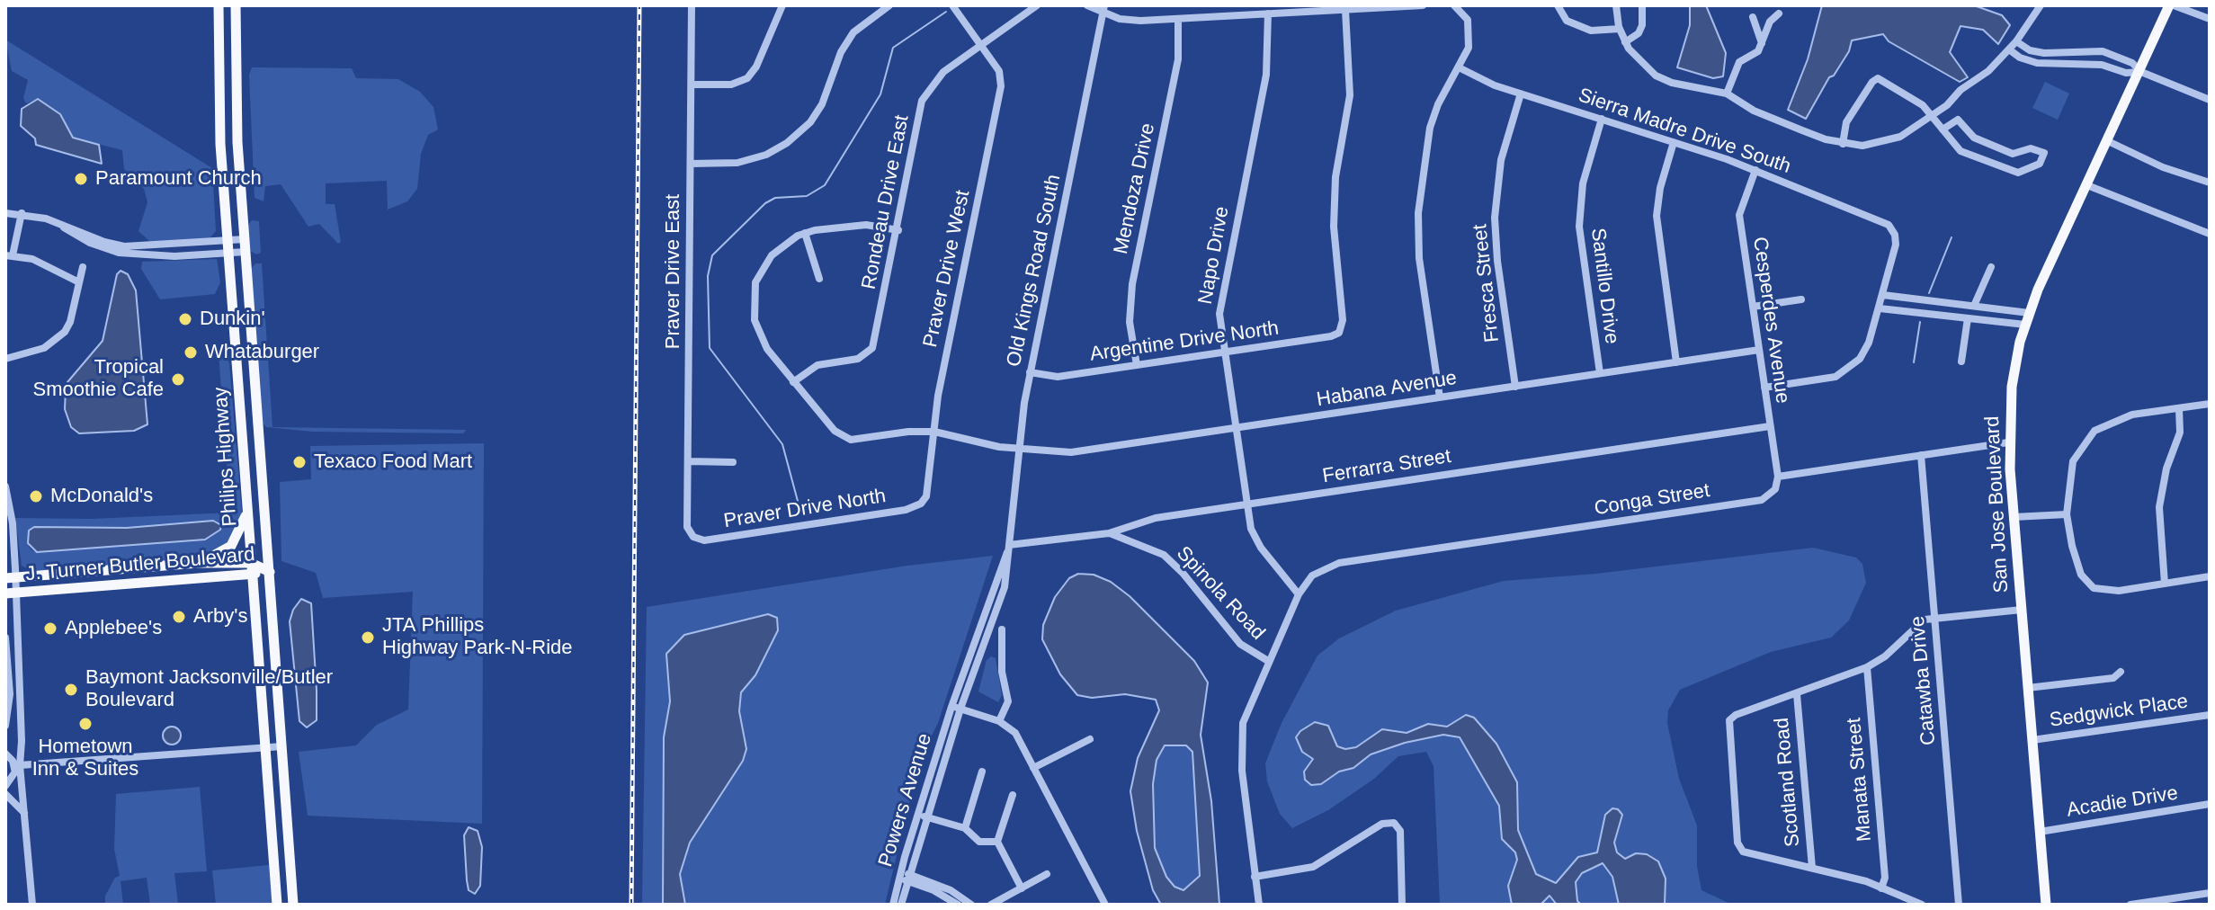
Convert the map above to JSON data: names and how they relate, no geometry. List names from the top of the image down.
{
  "streets": {
    "main road": ["Philips Highway", "San Jose Boulevard", "J. Turner Butler Boulevard"],
    "street": [
      "Sierra Madre Drive South",
      "Mendoza Drive",
      "Rondeau Drive East",
      "Napo Drive",
      "Praver Drive West",
      "Old Kings Road South",
      "Praver Drive East",
      "Fresca Street",
      "Santillo Drive",
      "Cesperdes Avenue",
      "Argentine Drive North",
      "Habana Avenue",
      "Ferrarra Street",
      "Conga Street",
      "Praver Drive North",
      "Spinola Road",
      "Catawba Drive",
      "Sedgwick Place",
      "Manata Street",
      "Scotland Road",
      "Powers Avenue",
      "Acadie Drive"
    ]
  },
  "crossings": [
    ["Sierra Madre Drive South", "Fresca Street"],
    ["Sierra Madre Drive South", "Santillo Drive"],
    ["Sierra Madre Drive South", "Cesperdes Avenue"],
    ["Mendoza Drive", "Argentine Drive North"],
    ["Rondeau Drive East", "Praver Drive West"],
    ["Rondeau Drive East", "Habana Avenue"],
    ["Napo Drive", "Argentine Drive North"],
    ["Napo Drive", "Habana Avenue"],
    ["Napo Drive", "Ferrarra Street"],
    ["Napo Drive", "Conga Street"],
    ["Praver Drive West", "Habana Avenue"],
    ["Praver Drive West", "Praver Drive North"],
    ["Old Kings Road South", "Argentine Drive North"],
    ["Old Kings Road South", "Habana Avenue"],
    ["Old Kings Road South", "Ferrarra Street"],
    ["Old Kings Road South", "Powers Avenue"],
    ["Praver Drive East", "Praver Drive North"],
    ["Fresca Street", "Habana Avenue"],
    ["Santillo Drive", "Habana Avenue"],
    ["Cesperdes Avenue", "Habana Avenue"],
    ["Cesperdes Avenue", "Ferrarra Street"],
    ["Cesperdes Avenue", "Conga Street"],
    ["Philips Highway", "J. Turner Butler Boulevard"],
    ["Ferrarra Street", "Spinola Road"],
    ["San Jose Boulevard", "Sedgwick Place"],
    ["San Jose Boulevard", "Acadie Drive"]
  ],
  "places": [
    "Paramount Church",
    "Dunkin'",
    "Whataburger",
    "Tropical Smoothie Cafe",
    "Texaco Food Mart",
    "McDonald's",
    "Arby's",
    "Applebee's",
    "JTA Phillips Highway Park-N-Ride",
    "Baymont Jacksonville/Butler Boulevard",
    "Hometown Inn & Suites"
  ]
}
